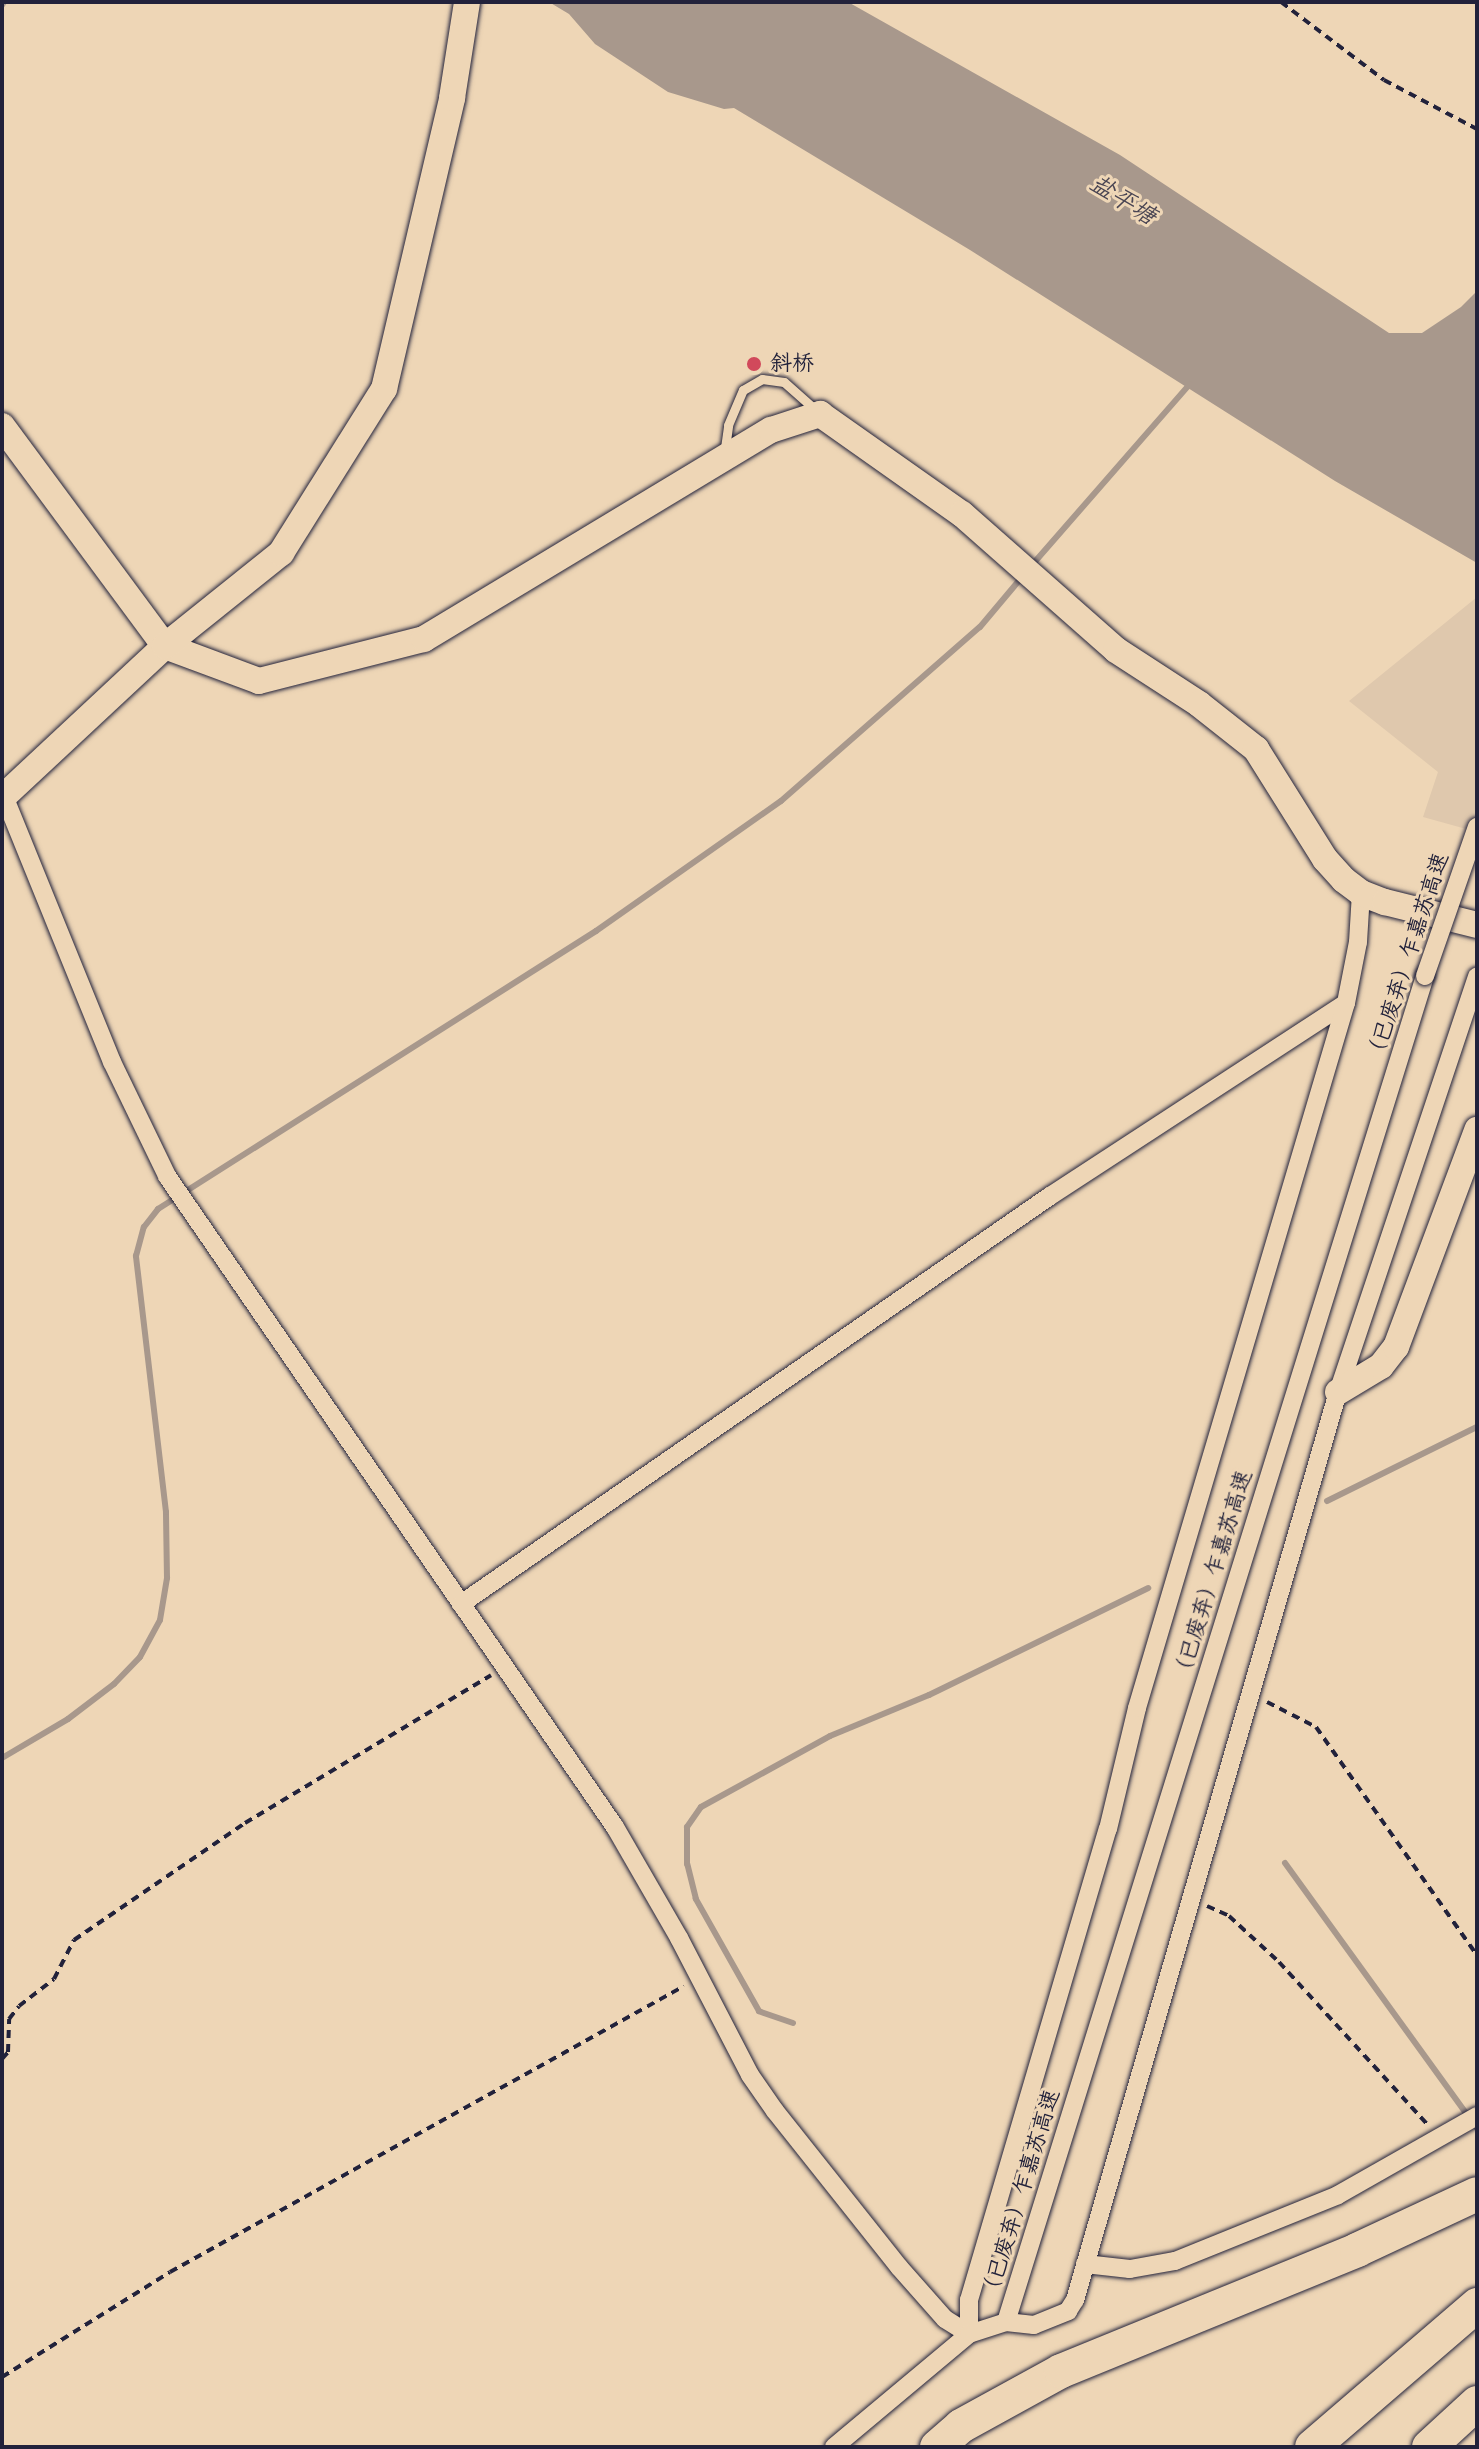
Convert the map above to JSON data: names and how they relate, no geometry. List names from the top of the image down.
{
  "streets": {
    "street": ["（已废弃）乍嘉苏高速"]
  },
  "water": ["盐平塘"],
  "places": ["斜桥"]
}
